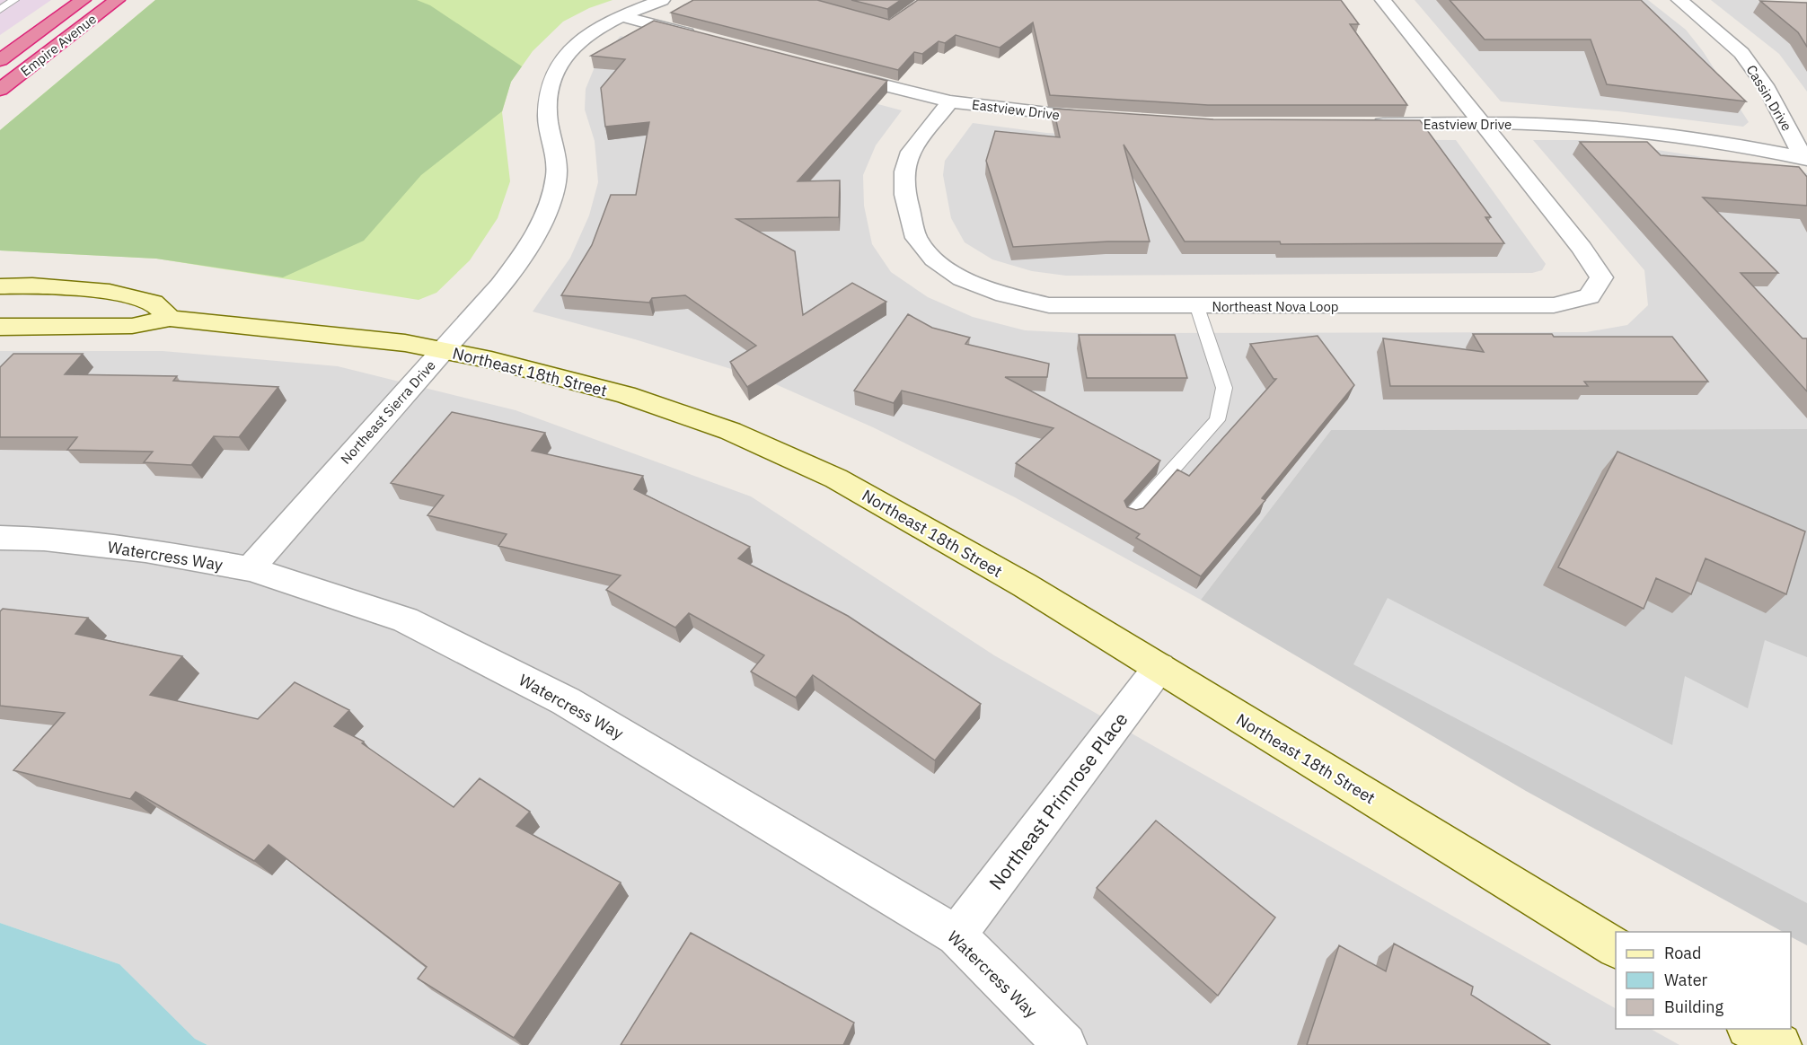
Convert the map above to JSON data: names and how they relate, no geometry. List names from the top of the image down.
{
  "streets": {
    "highway": ["Empire Avenue"],
    "main road": ["Northeast 18th Street"],
    "street": [
      "Cassin Drive",
      "Eastview Drive",
      "Northeast Nova Loop",
      "Northeast Sierra Drive",
      "Watercress Way",
      "Northeast Primrose Place"
    ]
  },
  "crossings": [
    ["Cassin Drive", "Eastview Drive"],
    ["Eastview Drive", "Northeast Nova Loop"],
    ["Northeast 18th Street", "Northeast Sierra Drive"],
    ["Northeast 18th Street", "Northeast Primrose Place"],
    ["Northeast Sierra Drive", "Watercress Way"],
    ["Watercress Way", "Northeast Primrose Place"]
  ],
  "legend": ["Road", "Water", "Building"]
}
